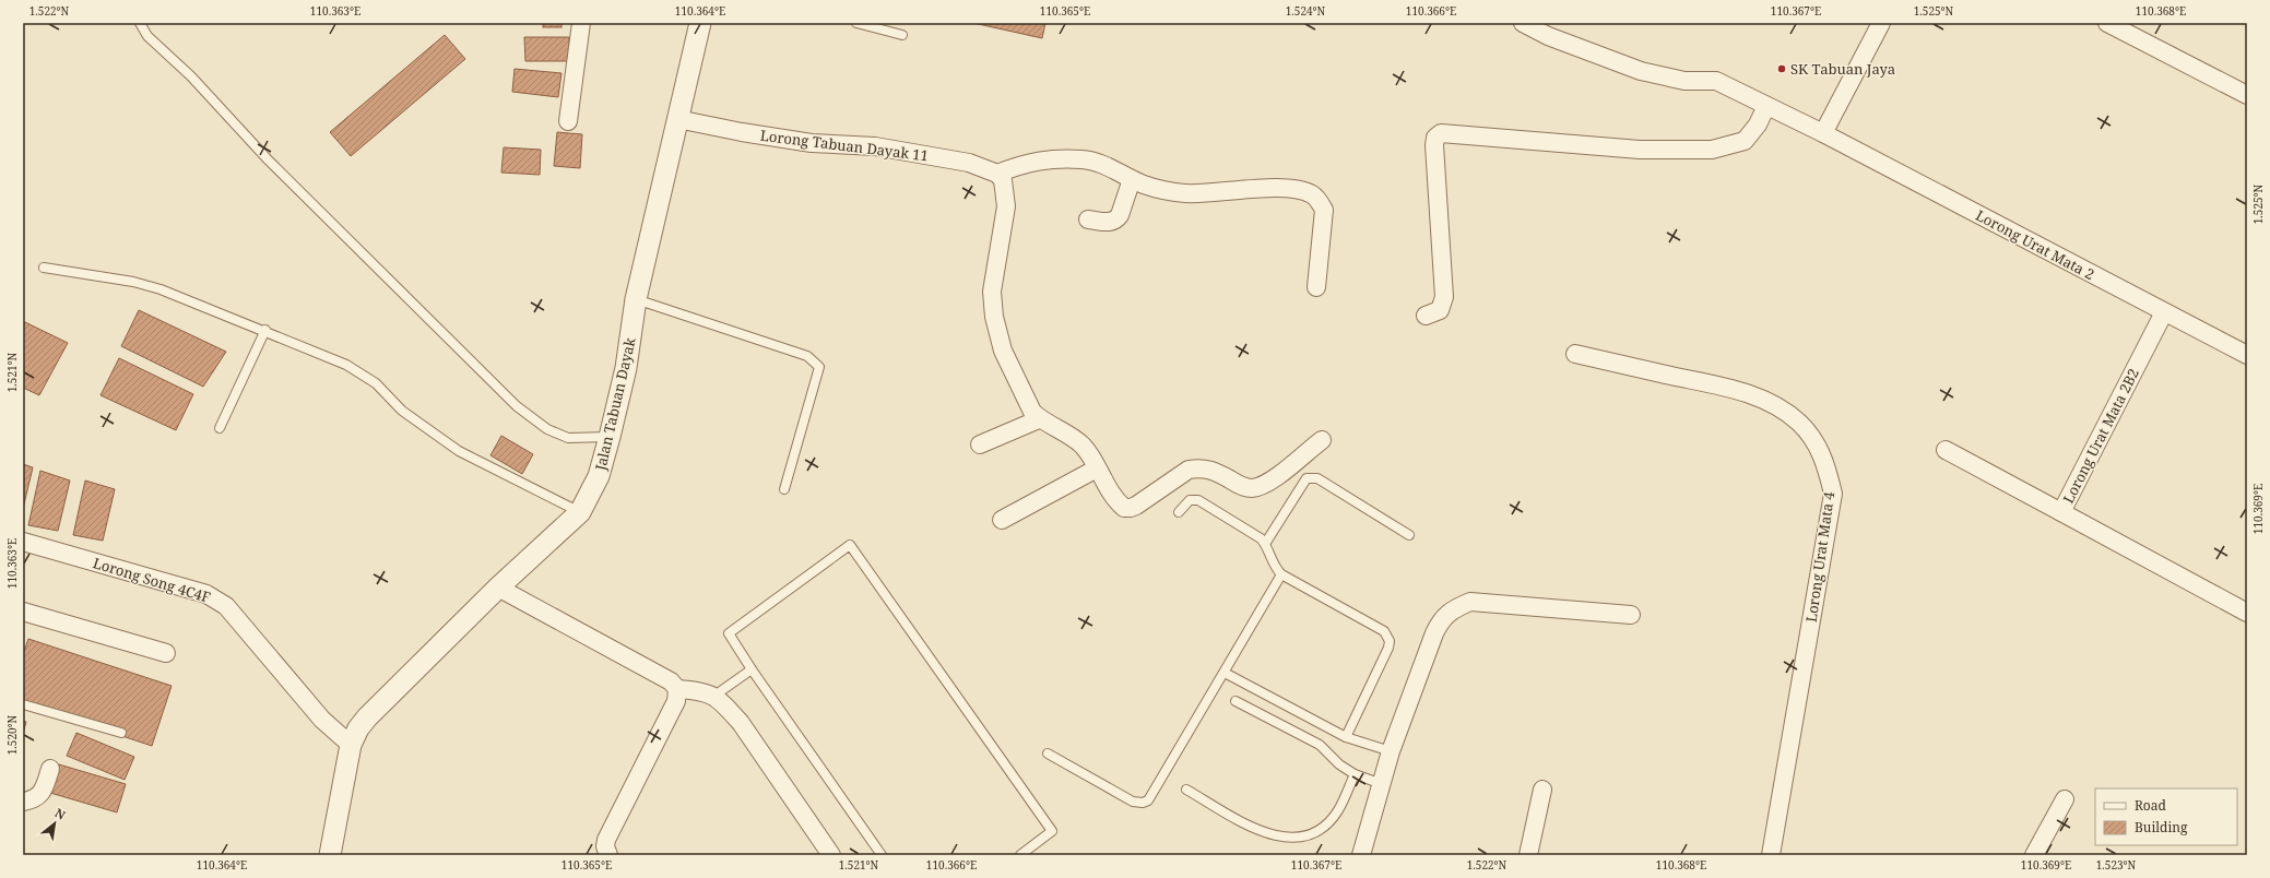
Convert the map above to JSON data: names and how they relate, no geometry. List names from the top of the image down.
{
  "streets": {
    "street": [
      "Lorong Tabuan Dayak 11",
      "Lorong Urat Mata 2",
      "Jalan Tabuan Dayak",
      "Lorong Urat Mata 2B2",
      "Lorong Urat Mata 4",
      "Lorong Song 4C4F"
    ]
  },
  "crossings": [
    ["Lorong Tabuan Dayak 11", "Jalan Tabuan Dayak"],
    ["Lorong Urat Mata 2", "Lorong Urat Mata 2B2"],
    ["Jalan Tabuan Dayak", "Lorong Song 4C4F"]
  ],
  "places": ["SK Tabuan Jaya"],
  "legend": ["Road", "Building"],
  "north": "top right",
  "coordinates": [
    "1.522°N",
    "110.363°E",
    "110.364°E",
    "110.365°E",
    "1.524°N",
    "110.366°E",
    "110.367°E",
    "1.525°N",
    "110.368°E",
    "1.521°N",
    "110.369°E",
    "1.520°N",
    "1.523°N"
  ]
}
